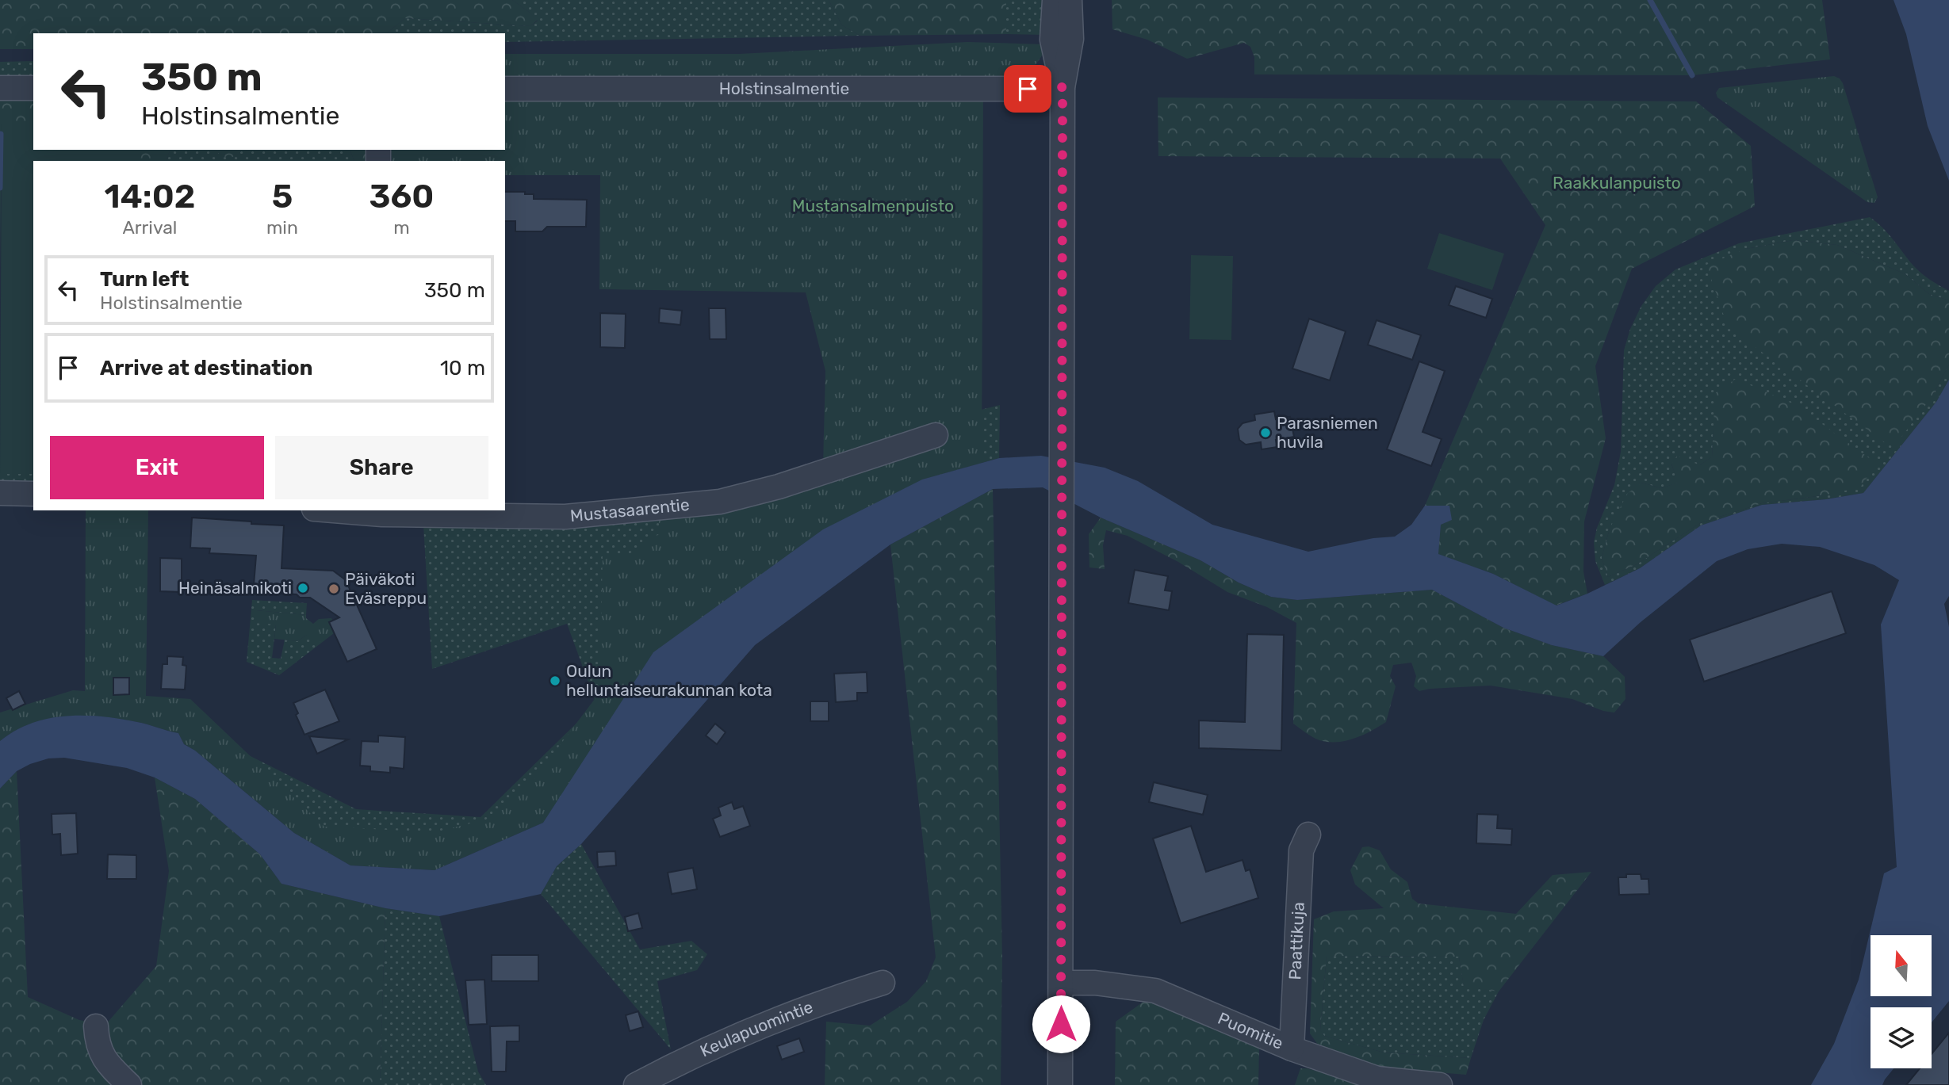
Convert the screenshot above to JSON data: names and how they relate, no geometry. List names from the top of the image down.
{
  "streets": {
    "street": [
      "Holstinsalmentie",
      "Mustasaarentie",
      "Paattikuja",
      "Keulapuomintie",
      "Puomitie"
    ]
  },
  "crossings": [
    ["Paattikuja", "Puomitie"]
  ],
  "parks": ["Raakkulanpuisto", "Mustansalmenpuisto"],
  "places": [
    "Parasniemen huvila",
    "Heinäsalmikoti",
    "Päiväkoti Eväsreppu",
    "Oulun helluntaiseurakunnan kota"
  ],
  "north": "top",
  "page": {
    "turn": ["350 m", "Holstinsalmentie"],
    "eta": [
      "14:02",
      "Arrival",
      "5",
      "min",
      "360",
      "m"
    ],
    "list": [
      {
        "name": "Turn left",
        "note": "Holstinsalmentie",
        "value": "350 m"
      },
      {
        "name": "Arrive at destination",
        "value": "10 m"
      }
    ],
    "buttons": ["Exit", "Share"]
  }
}
